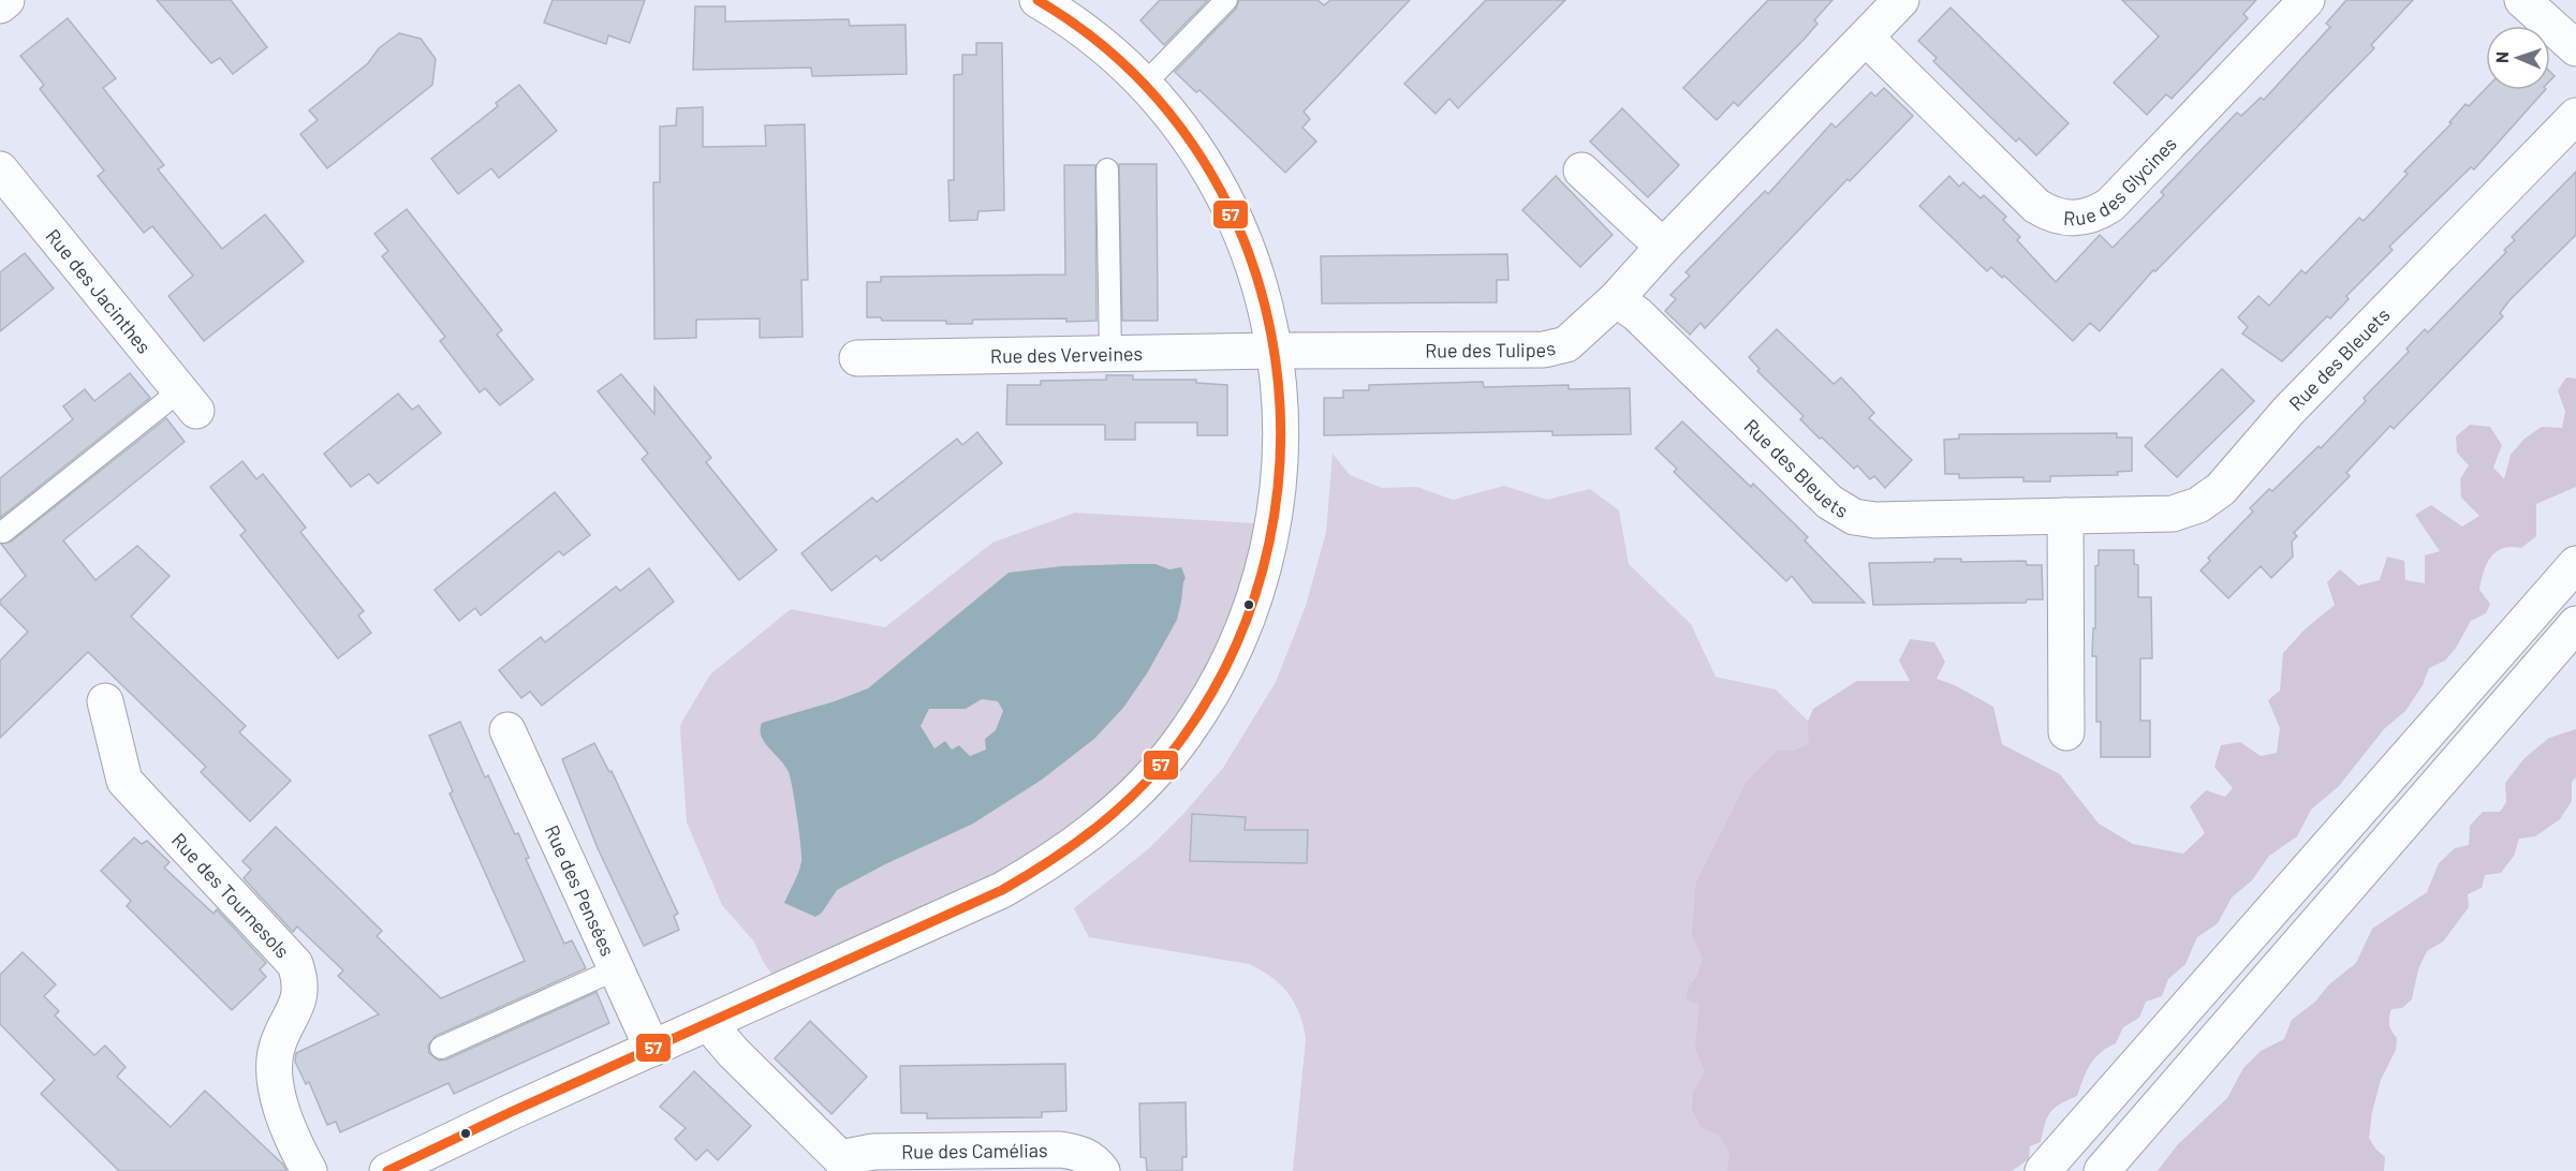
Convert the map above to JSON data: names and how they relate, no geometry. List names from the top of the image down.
{
  "streets": {
    "main road": [
      "Rue des Glycines",
      "Rue des Jacinthes",
      "Rue des Tulipes",
      "Rue des Verveines",
      "Rue des Bleuets",
      "Rue des Pensées",
      "Rue des Tournesols",
      "Rue des Camélias"
    ]
  },
  "crossings": [
    ["Rue des Glycines", "Rue des Tulipes"],
    ["Rue des Tulipes", "Rue des Verveines"],
    ["Rue des Tulipes", "Rue des Bleuets"]
  ],
  "lines": ["transit line 57"],
  "north": "left"
}
